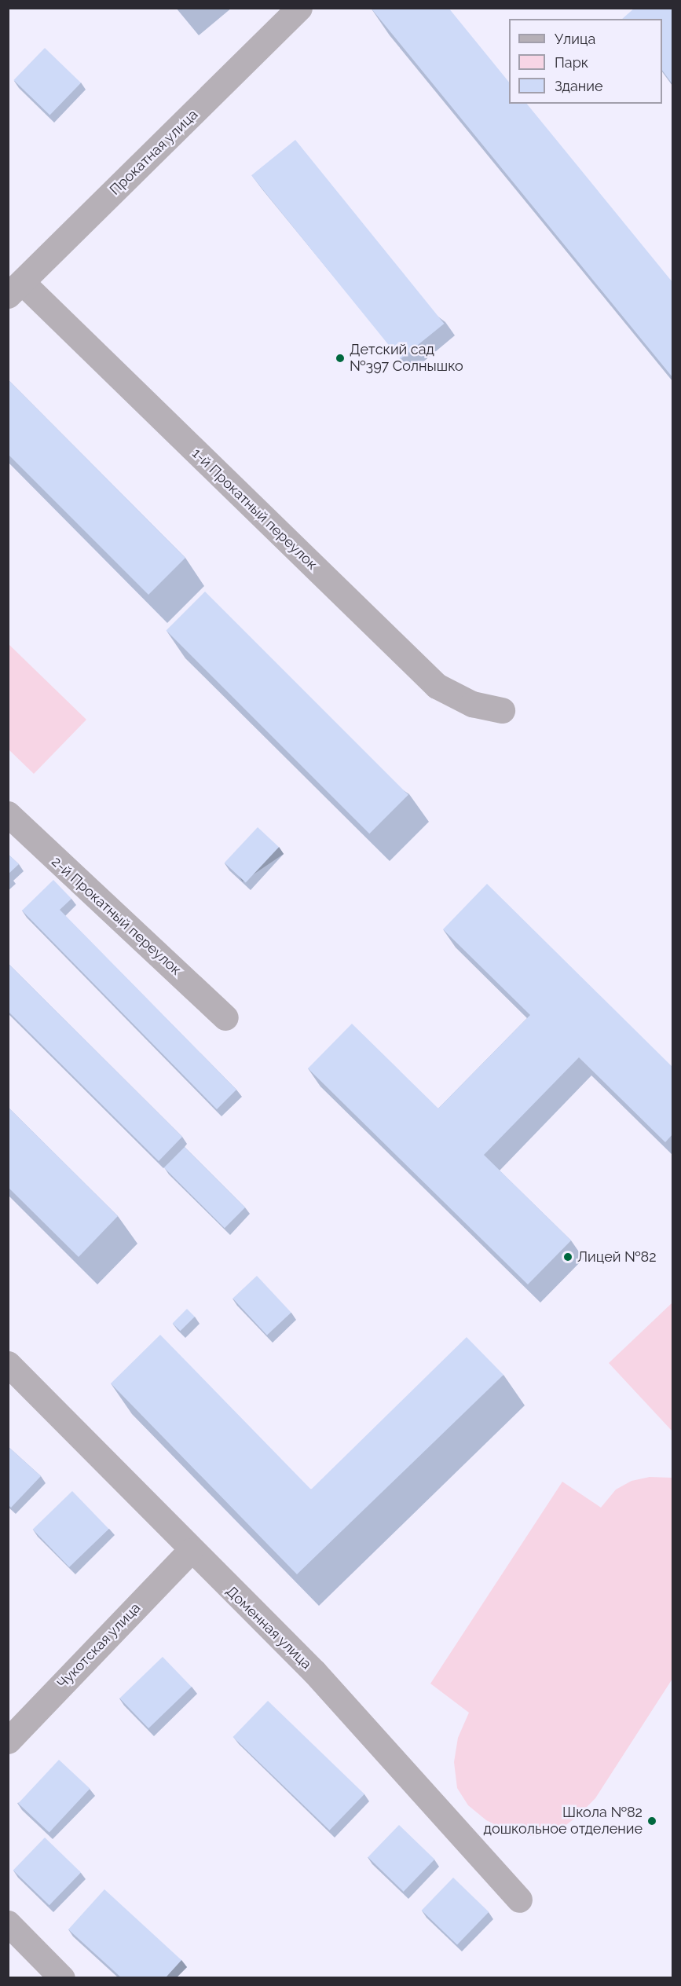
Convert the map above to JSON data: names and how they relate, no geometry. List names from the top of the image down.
{
  "streets": {
    "street": [
      "Прокатная улица",
      "1-й Прокатный переулок",
      "2-й Прокатный переулок",
      "Доменная улица",
      "Чукотская улица"
    ]
  },
  "crossings": [
    ["Прокатная улица", "1-й Прокатный переулок"],
    ["Доменная улица", "Чукотская улица"]
  ],
  "places": ["Детский сад №397 Солнышко", "Лицей №82", "Школа №82 дошкольное отделение"],
  "legend": ["Улица", "Парк", "Здание"]
}
